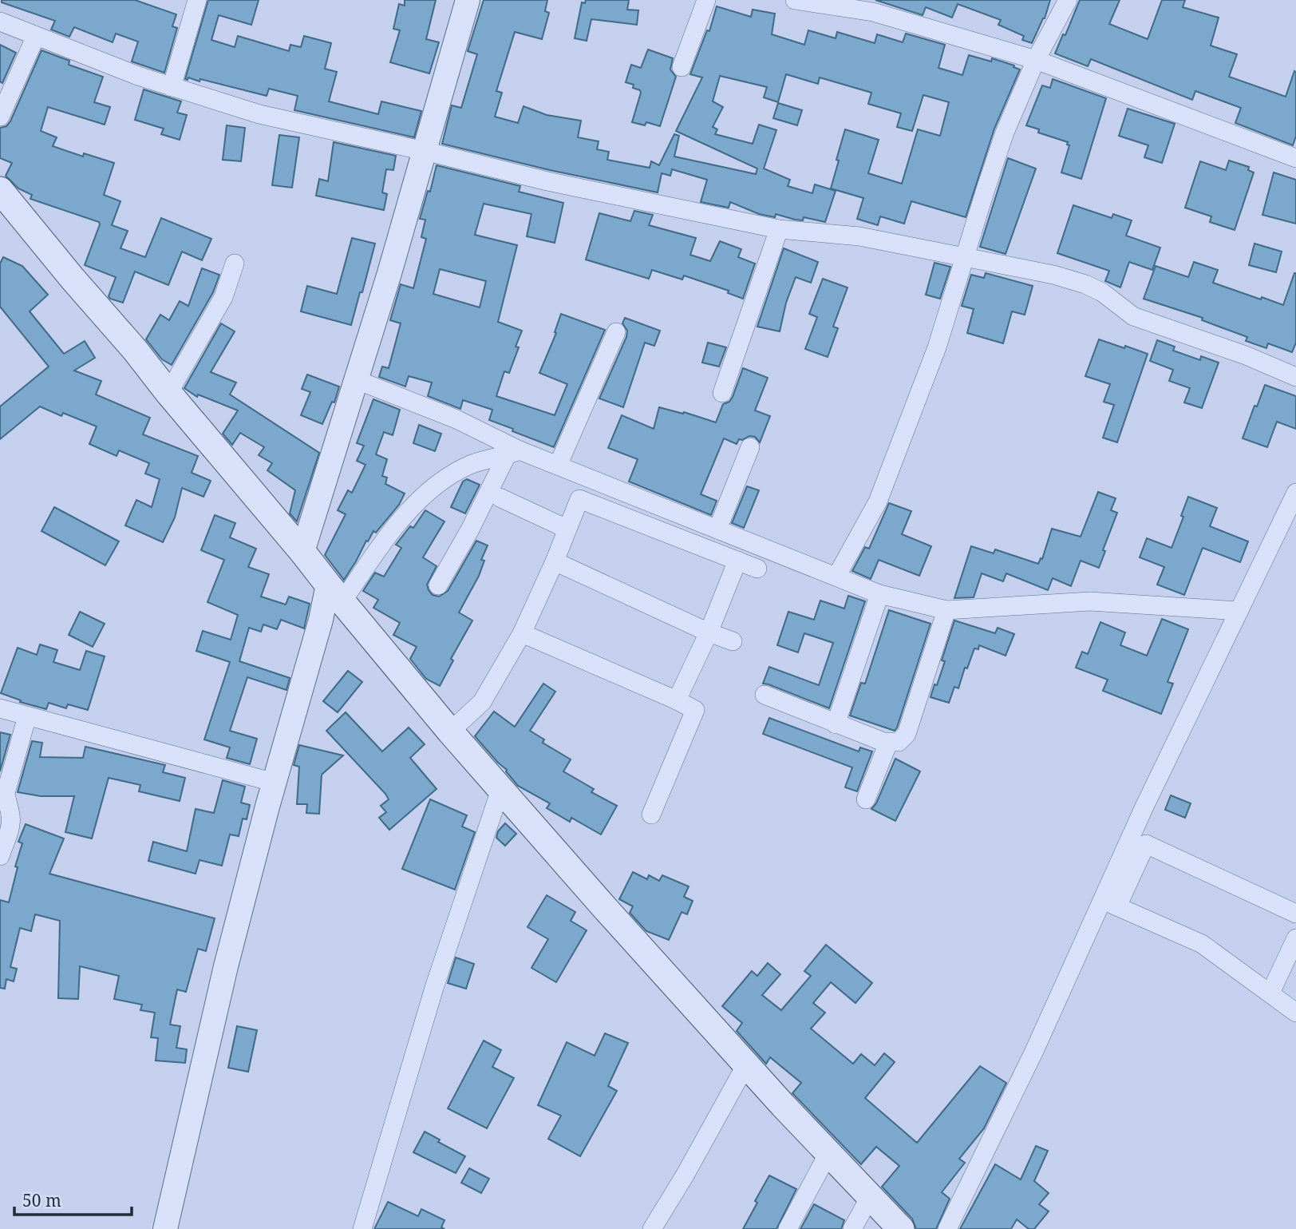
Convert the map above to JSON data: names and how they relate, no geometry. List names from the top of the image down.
{
  "scale_bar": "50 m"
}
